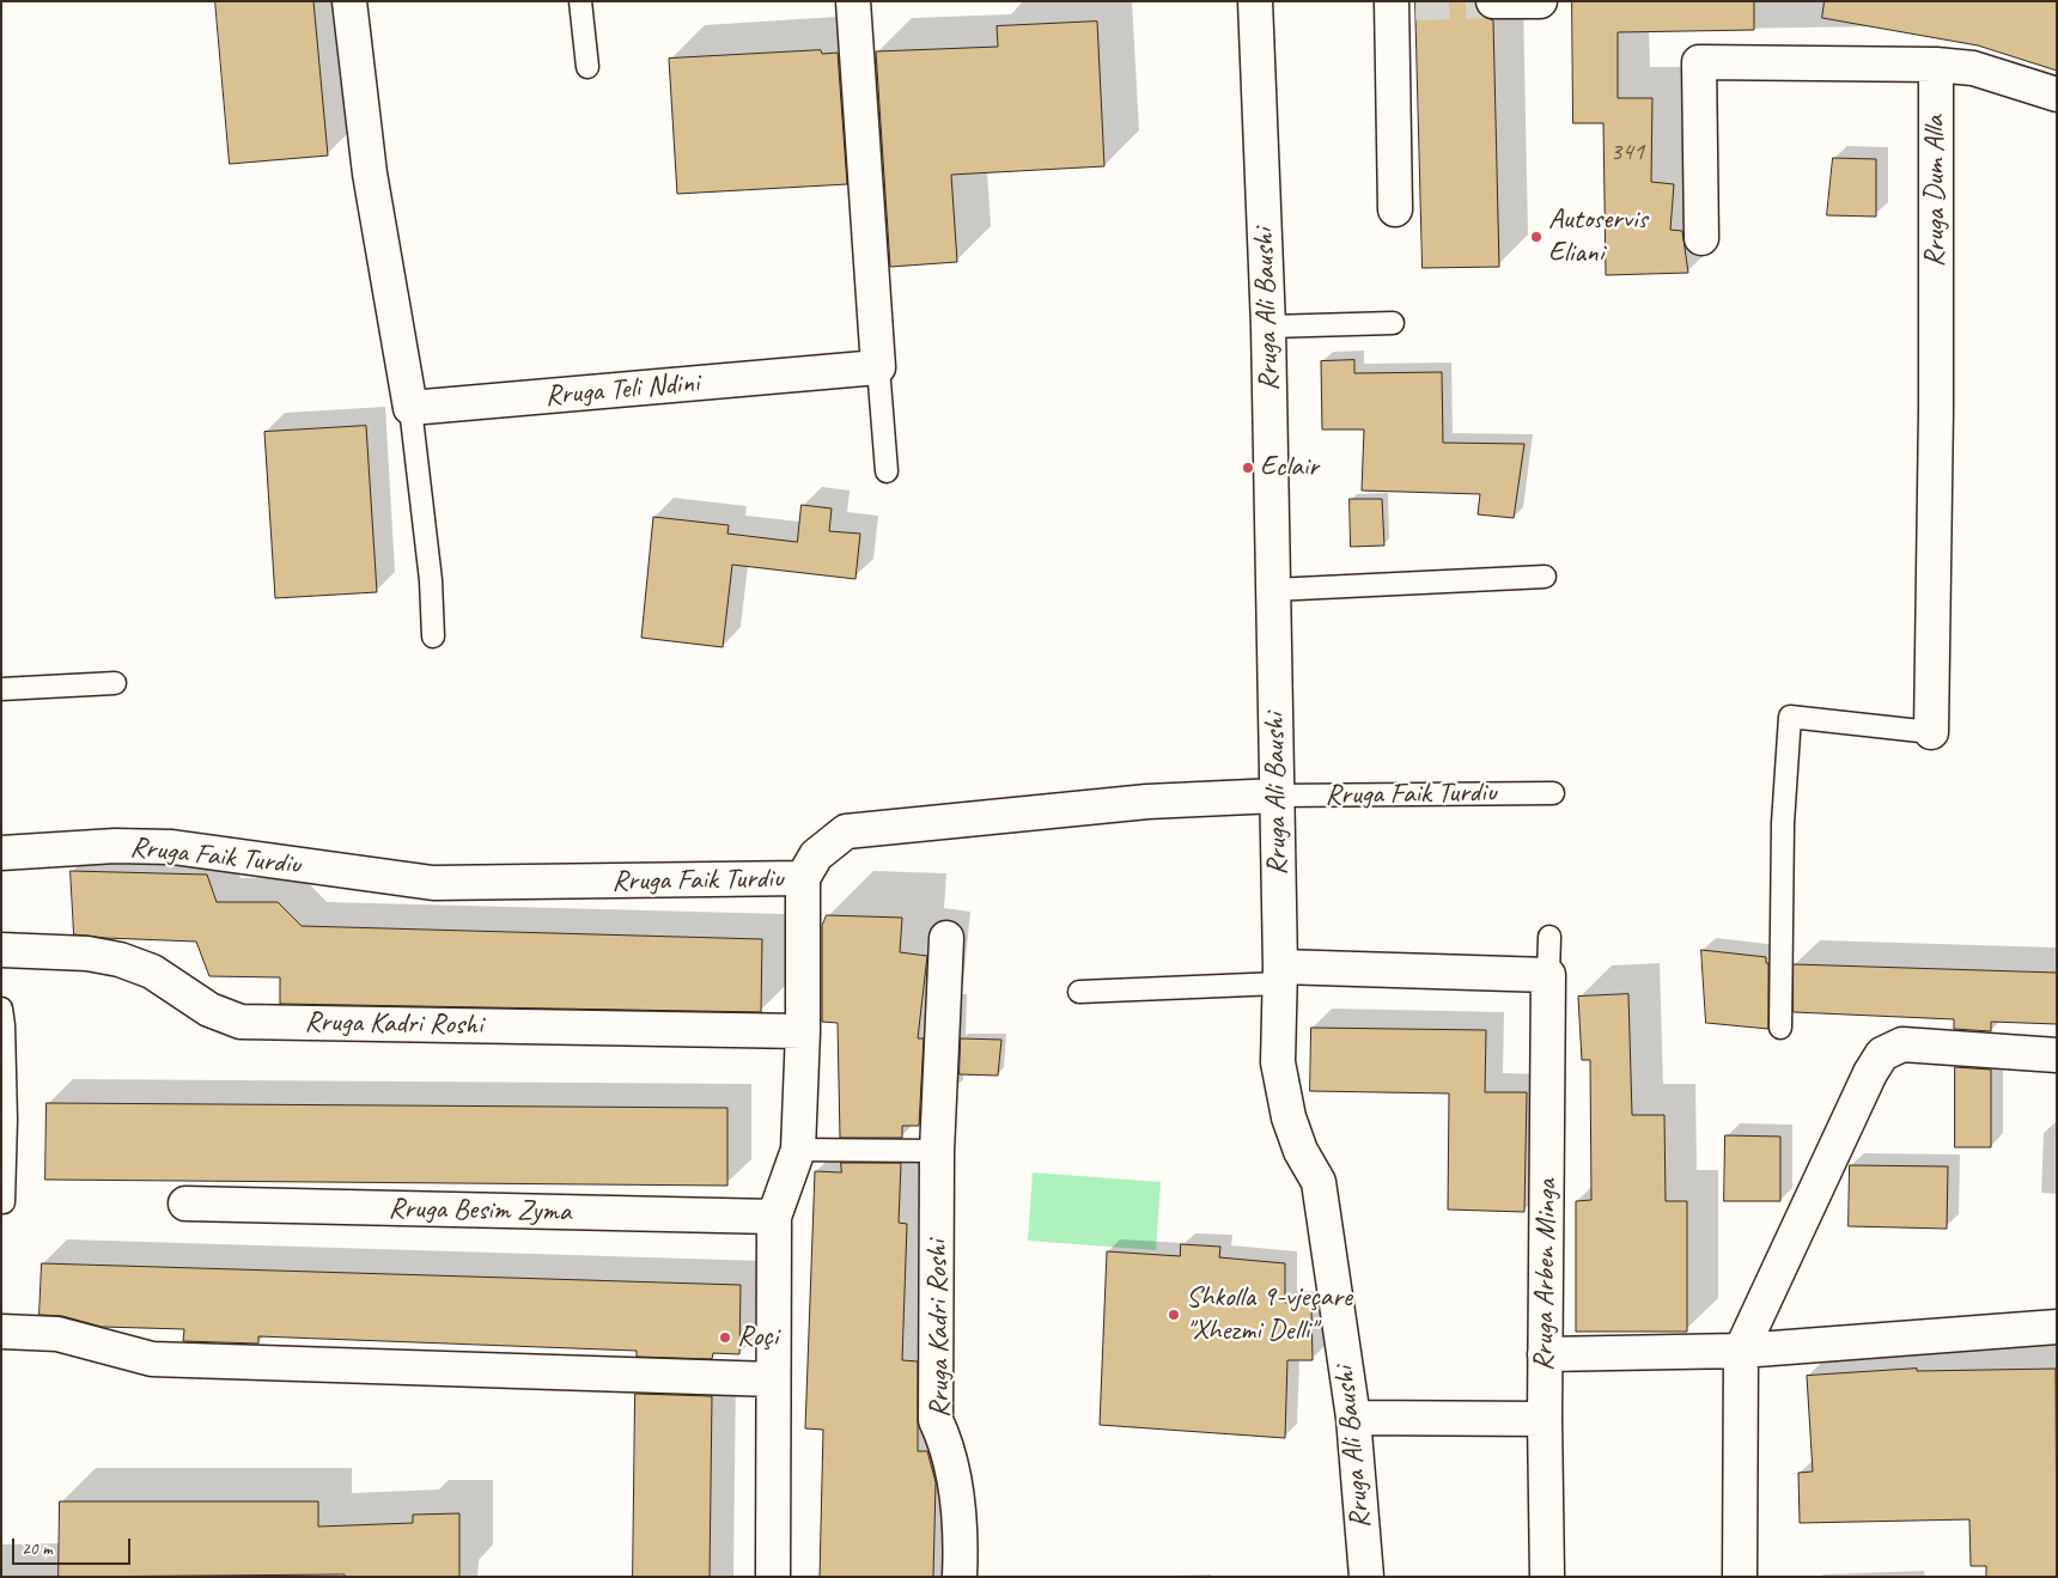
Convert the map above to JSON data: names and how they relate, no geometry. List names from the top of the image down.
{
  "streets": {
    "street": [
      "Rruga Dum Alla",
      "Rruga Ali Baushi",
      "Rruga Teli Ndini",
      "Rruga Faik Turdiu",
      "Rruga Kadri Roshi",
      "Rruga Besim Zyma",
      "Rruga Arben Minga"
    ]
  },
  "crossings": [
    ["Rruga Ali Baushi", "Rruga Faik Turdiu"]
  ],
  "places": [
    "Autoservis Eliani",
    "Eclair",
    "Shkolla 9-vjeçare \"Xhezmi Delli\"",
    "Roçi"
  ],
  "house_numbers": ["341"],
  "scale_bar": "20 m"
}
